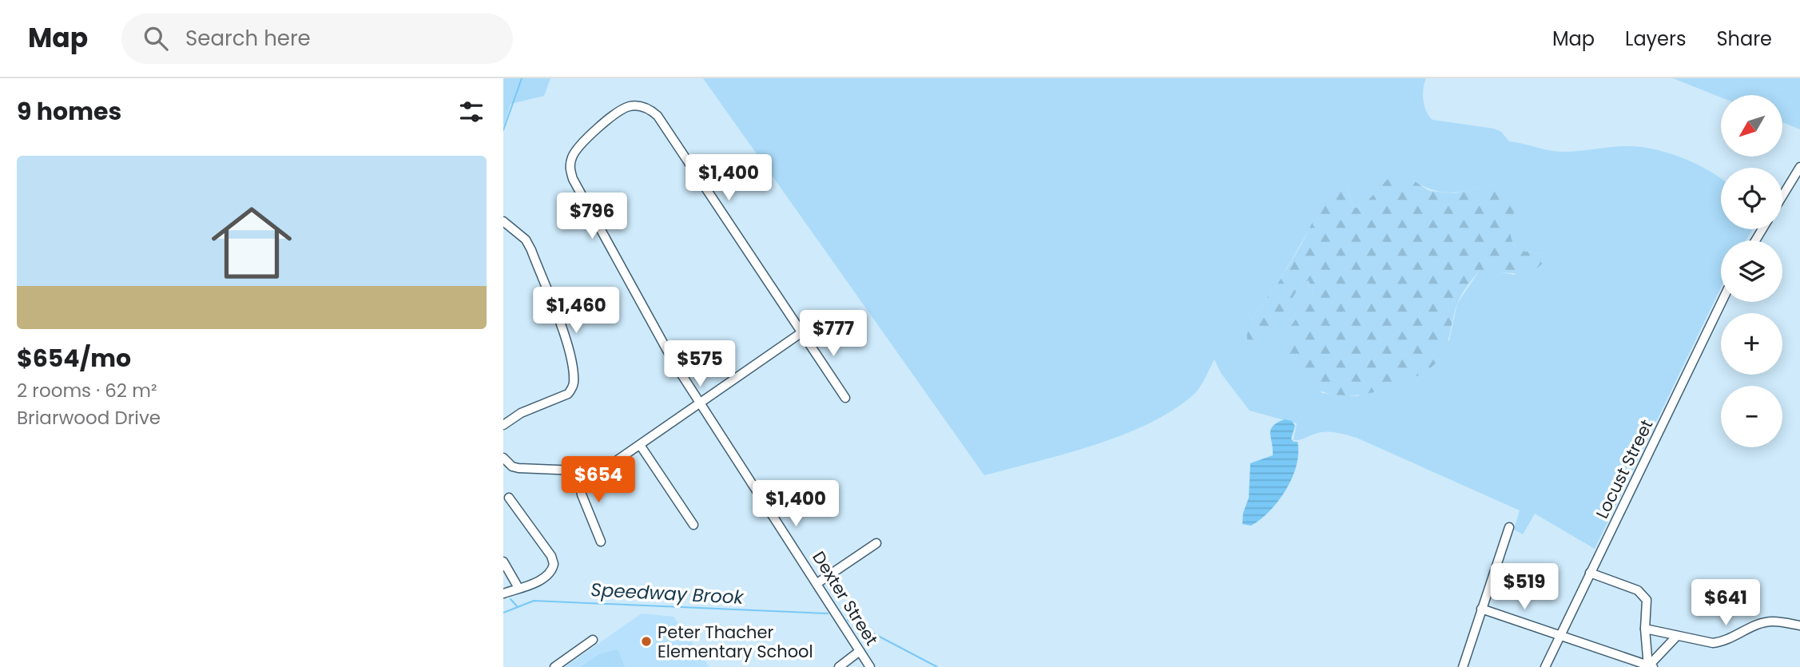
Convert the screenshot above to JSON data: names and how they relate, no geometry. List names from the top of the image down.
{
  "streets": {
    "street": ["Locust Street", "Dexter Street"]
  },
  "water": ["Speedway Brook"],
  "places": ["Peter Thacher Elementary School"],
  "north": "bottom left",
  "page": {
    "header": "Map",
    "search": "Search here",
    "nav": ["Map", "Layers", "Share"],
    "heading": "9 homes",
    "map_buttons": ["+", "−"],
    "list": [
      {
        "name": "$654/mo",
        "note": "2 rooms · 62 m² · Briarwood Drive"
      }
    ],
    "price": [
      "$1,400",
      "$796",
      "$1,460",
      "$777",
      "$575",
      "$654",
      "$1,400",
      "$519",
      "$641"
    ]
  }
}
